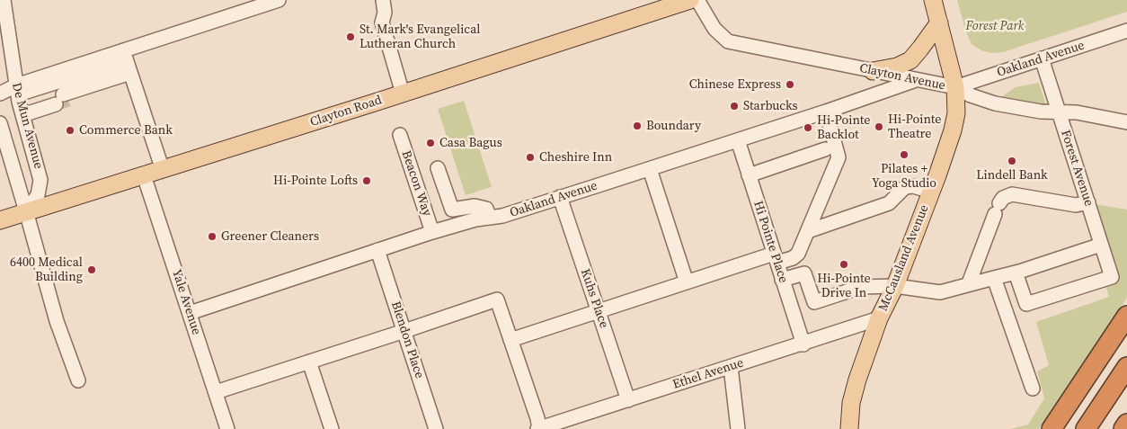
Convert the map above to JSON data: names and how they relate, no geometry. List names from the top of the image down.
{
  "streets": {
    "main road": ["Clayton Road", "McCausland Avenue"],
    "street": [
      "Oakland Avenue",
      "Clayton Avenue",
      "De Mun Avenue",
      "Forest Avenue",
      "Beacon Way",
      "Hi Pointe Place",
      "Kuhs Place",
      "Yale Avenue",
      "Blendon Place",
      "Ethel Avenue"
    ]
  },
  "crossings": [
    ["Oakland Avenue", "Clayton Avenue"],
    ["Oakland Avenue", "Forest Avenue"],
    ["Oakland Avenue", "Beacon Way"],
    ["Oakland Avenue", "Hi Pointe Place"],
    ["Oakland Avenue", "McCausland Avenue"],
    ["Oakland Avenue", "Kuhs Place"],
    ["Oakland Avenue", "Yale Avenue"],
    ["Oakland Avenue", "Blendon Place"],
    ["Clayton Avenue", "Forest Avenue"],
    ["Clayton Avenue", "McCausland Avenue"],
    ["Clayton Road", "De Mun Avenue"],
    ["Clayton Road", "Yale Avenue"],
    ["Hi Pointe Place", "Ethel Avenue"],
    ["McCausland Avenue", "Ethel Avenue"],
    ["Kuhs Place", "Ethel Avenue"]
  ],
  "parks": ["Forest Park"],
  "places": [
    "St. Mark's Evangelical Lutheran Church",
    "Chinese Express",
    "Starbucks",
    "Boundary",
    "Hi-Pointe Theatre",
    "Hi-Pointe Backlot",
    "Commerce Bank",
    "Casa Bagus",
    "Pilates + Yoga Studio",
    "Cheshire Inn",
    "Lindell Bank",
    "Hi-Pointe Lofts",
    "Greener Cleaners",
    "Hi-Pointe Drive In",
    "6400 Medical Building"
  ]
}
